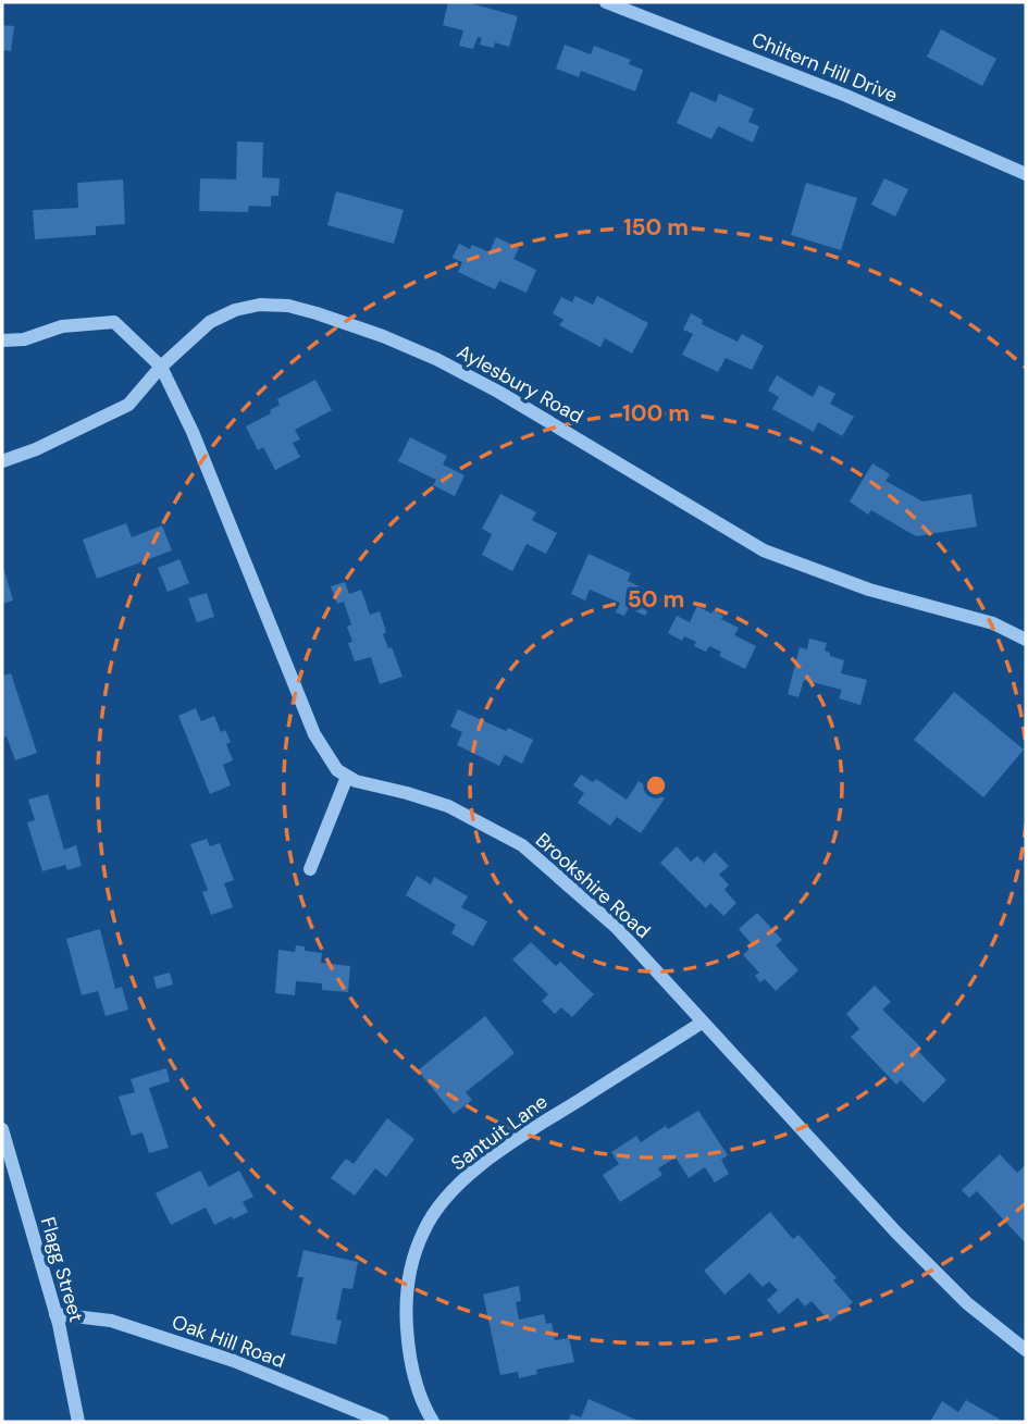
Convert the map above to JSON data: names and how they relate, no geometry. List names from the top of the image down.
{
  "streets": {
    "street": [
      "Chiltern Hill Drive",
      "Aylesbury Road",
      "Brookshire Road",
      "Santuit Lane",
      "Flagg Street",
      "Oak Hill Road"
    ]
  },
  "crossings": [
    ["Brookshire Road", "Santuit Lane"],
    ["Flagg Street", "Oak Hill Road"]
  ],
  "rings": ["150 m", "100 m", "50 m"]
}
